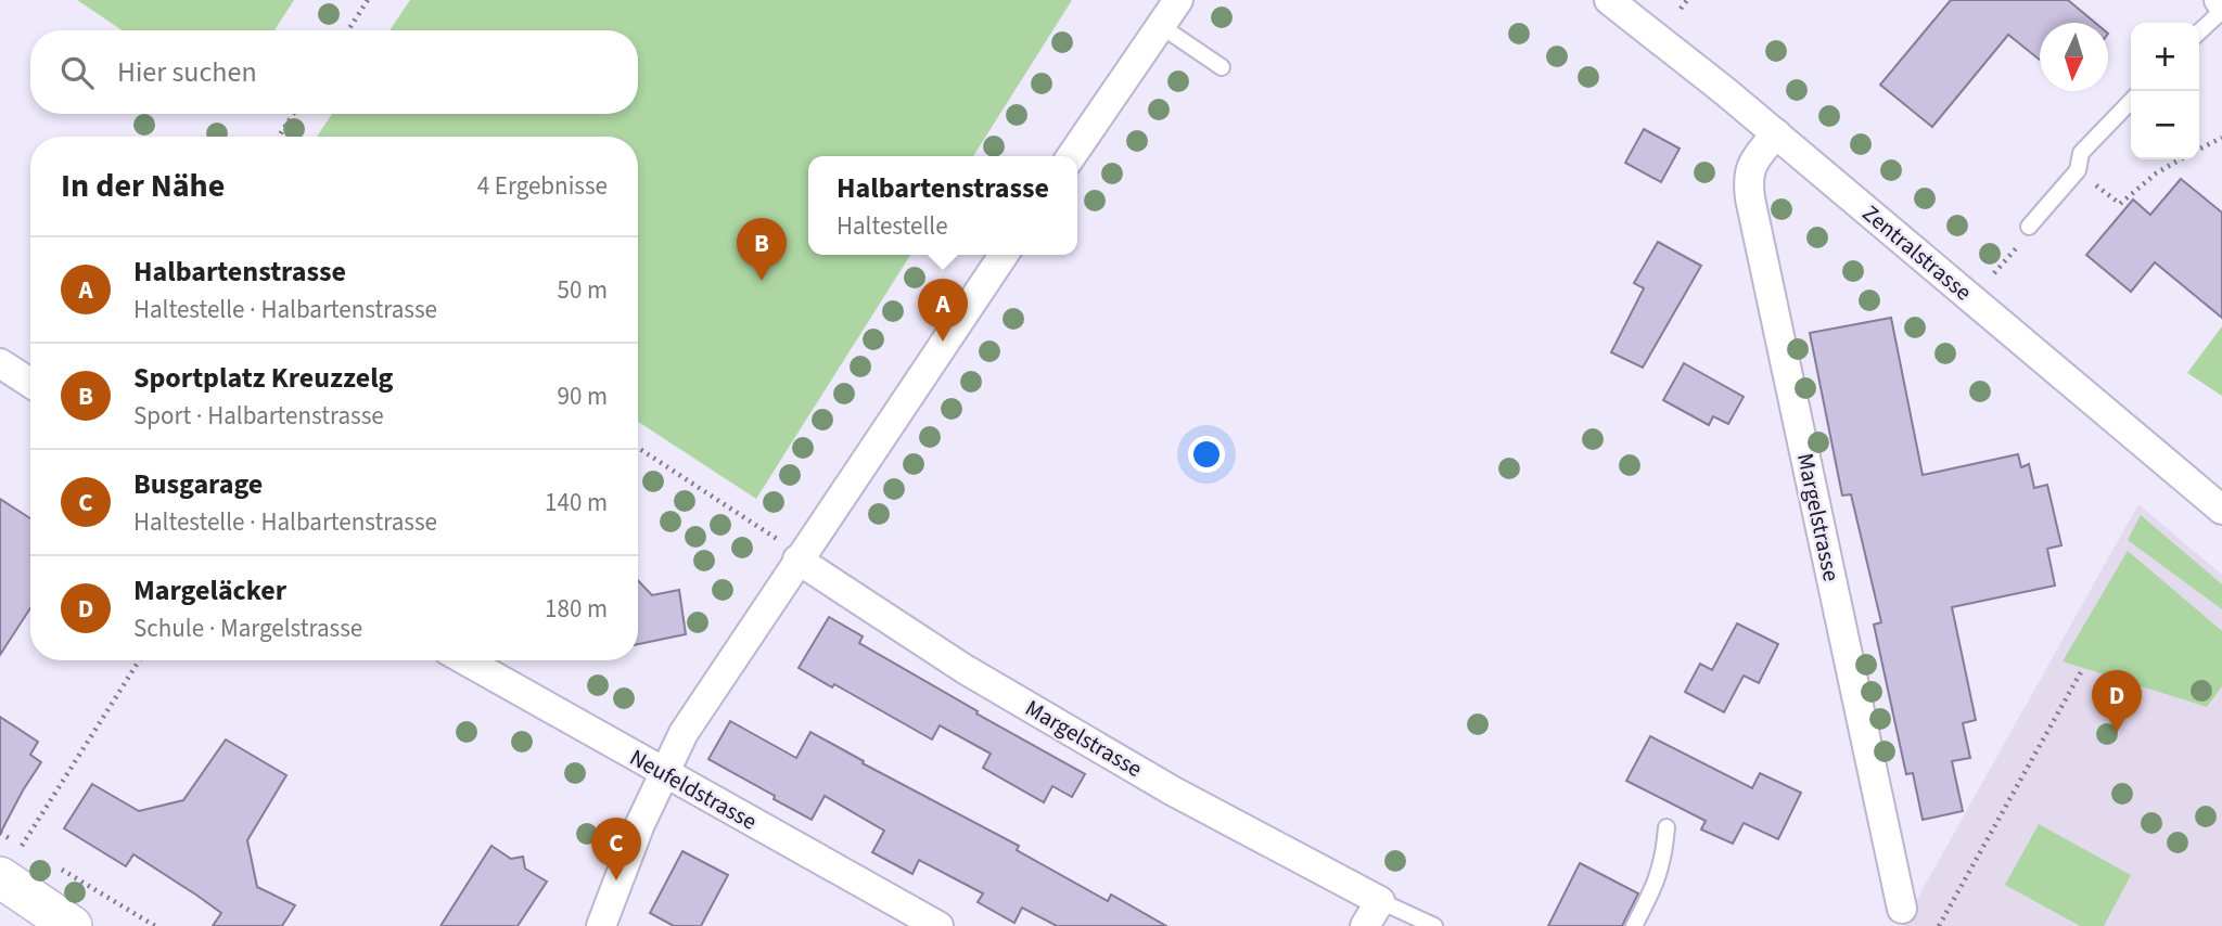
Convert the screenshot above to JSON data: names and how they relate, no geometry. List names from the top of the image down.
{
  "streets": {
    "street": ["Zentralstrasse", "Margelstrasse", "Neufeldstrasse"]
  },
  "crossings": [
    ["Zentralstrasse", "Margelstrasse"]
  ],
  "north": "bottom",
  "page": {
    "map_buttons": ["+", "−"],
    "search": "Hier suchen",
    "heading": ["In der Nähe", "4 Ergebnisse"],
    "popup": ["Halbartenstrasse", "Haltestelle"],
    "pins": [
      "B",
      "A",
      "D",
      "C"
    ],
    "list": [
      {
        "mark": "A",
        "name": "Halbartenstrasse",
        "note": "Haltestelle · Halbartenstrasse",
        "value": "50 m"
      },
      {
        "mark": "B",
        "name": "Sportplatz Kreuzzelg",
        "note": "Sport · Halbartenstrasse",
        "value": "90 m"
      },
      {
        "mark": "C",
        "name": "Busgarage",
        "note": "Haltestelle · Halbartenstrasse",
        "value": "140 m"
      },
      {
        "mark": "D",
        "name": "Margeläcker",
        "note": "Schule · Margelstrasse",
        "value": "180 m"
      }
    ]
  }
}
